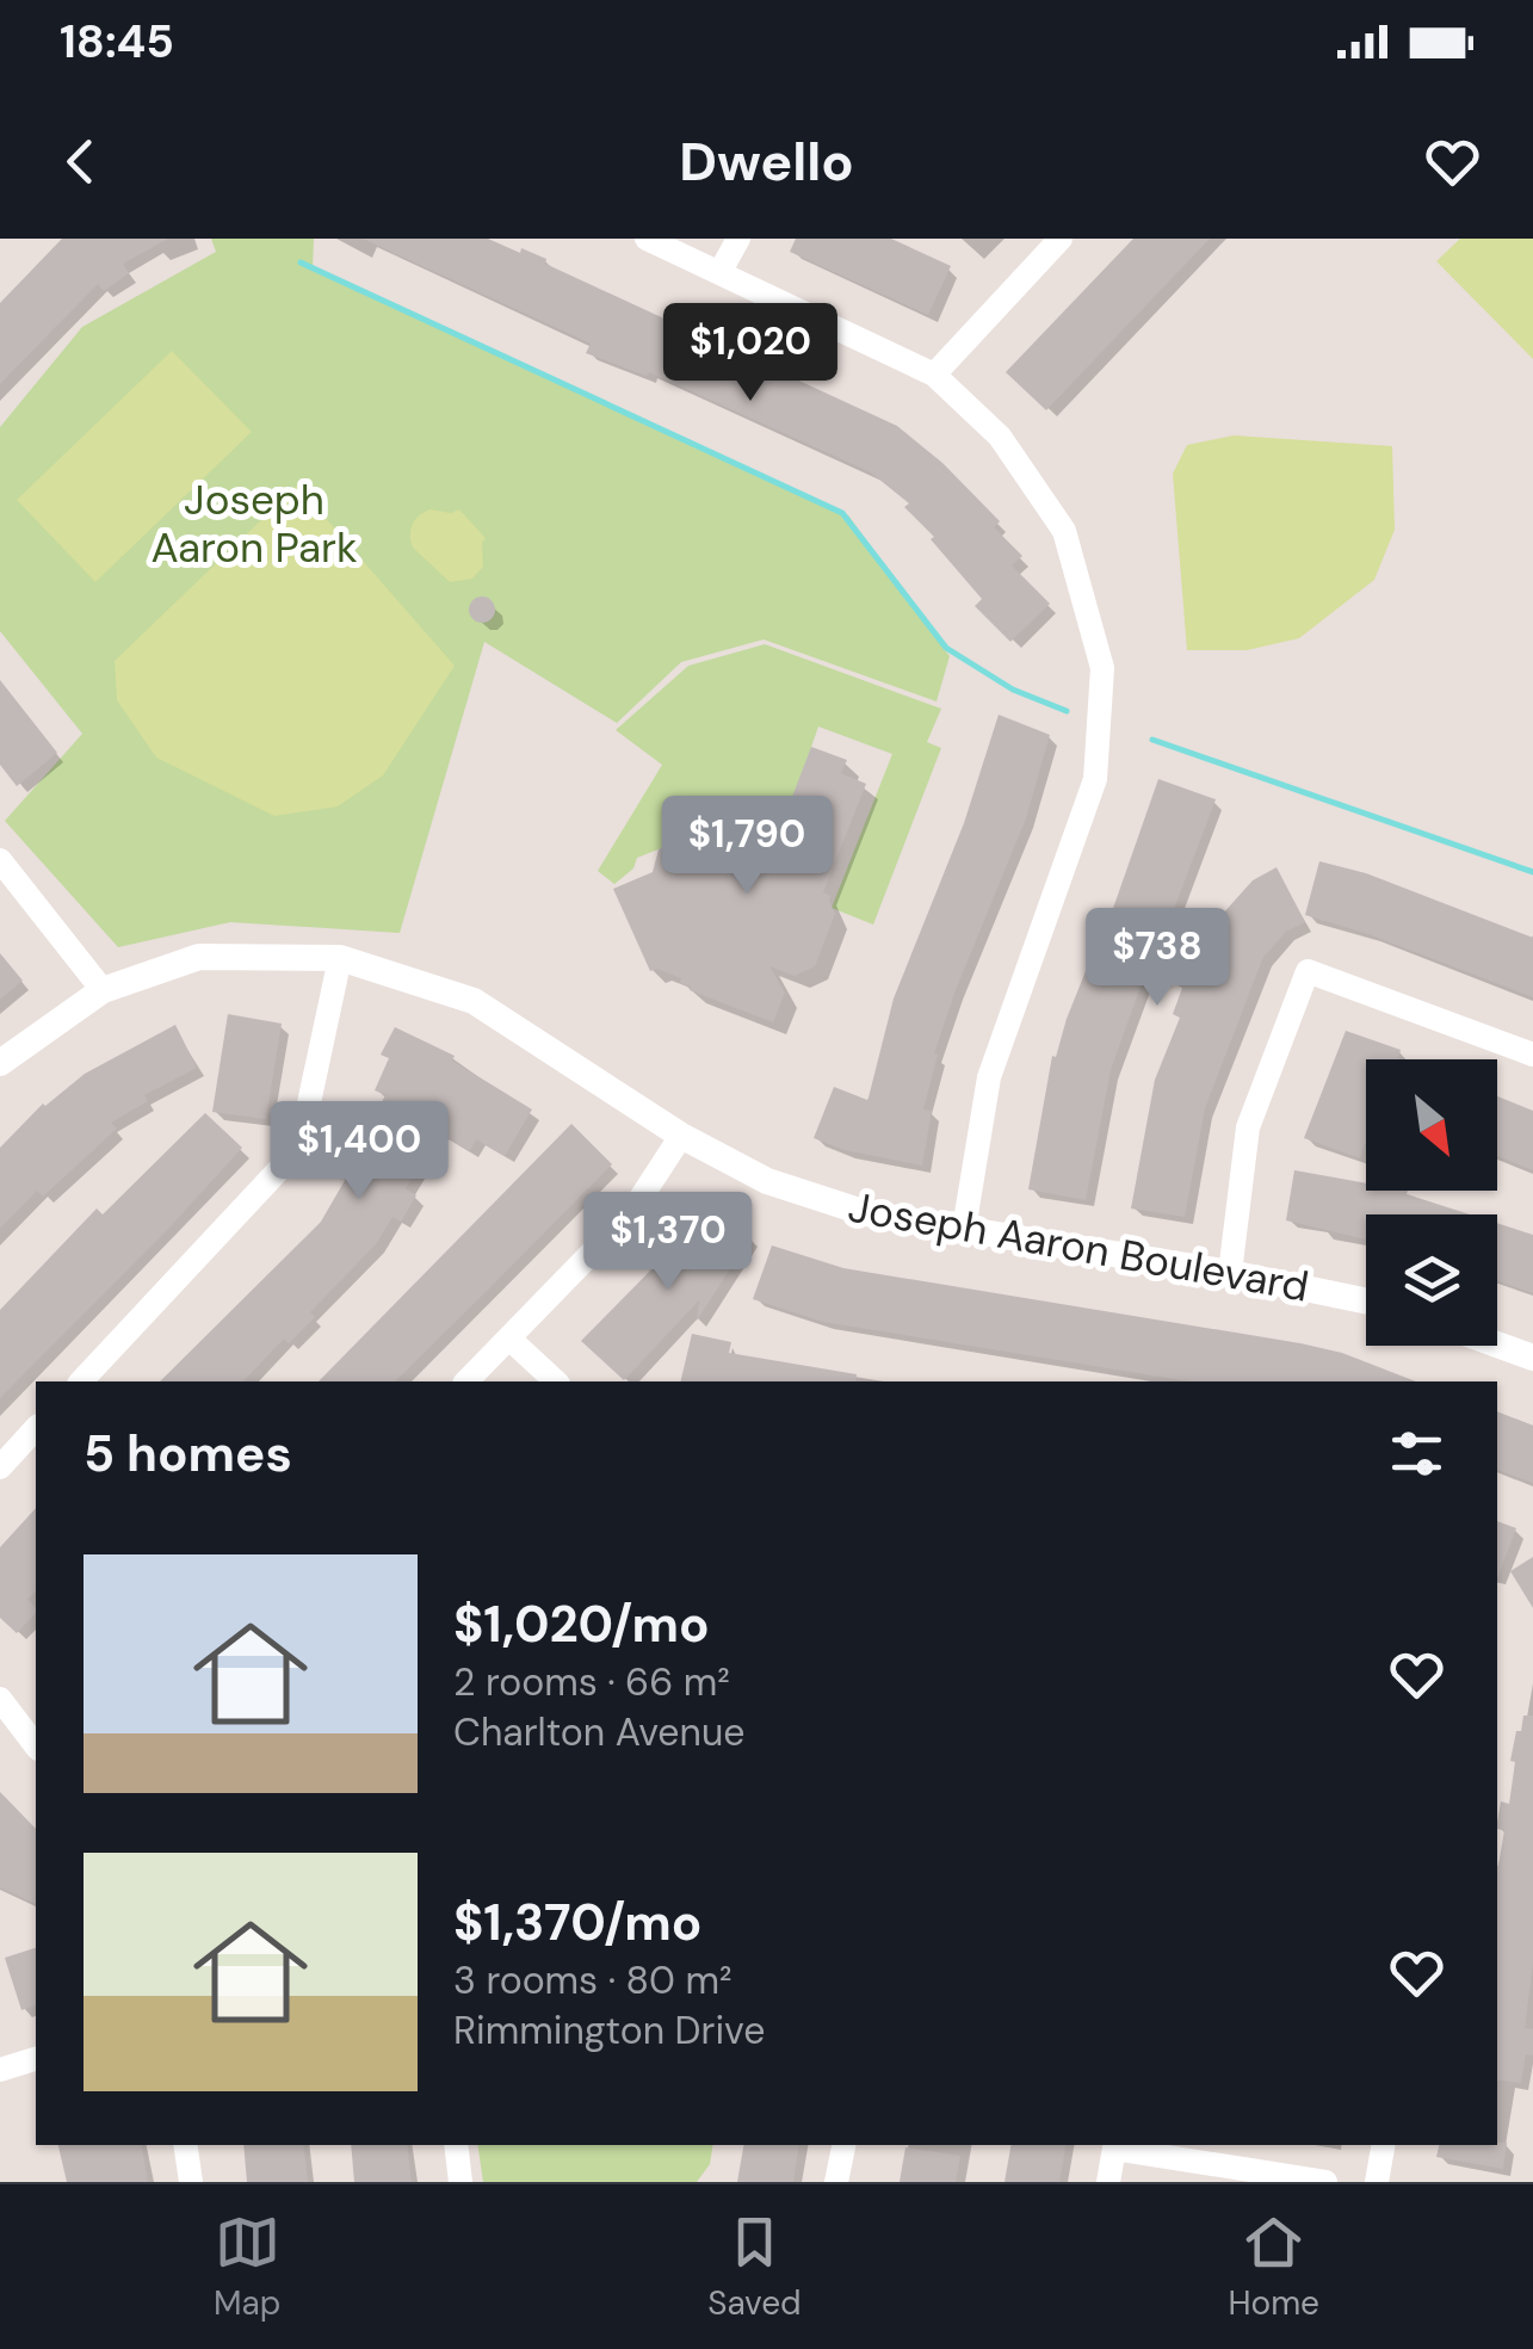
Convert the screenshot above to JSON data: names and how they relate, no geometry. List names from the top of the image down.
{
  "streets": {
    "street": ["Joseph Aaron Boulevard"]
  },
  "parks": ["Joseph Aaron Park"],
  "north": "bottom right",
  "page": {
    "status": "18:45",
    "header": "Dwello",
    "price": [
      "$1,020",
      "$1,790",
      "$738",
      "$1,400",
      "$1,370"
    ],
    "heading": "5 homes",
    "list": [
      {
        "name": "$1,020/mo",
        "note": "2 rooms · 66 m² · Charlton Avenue"
      },
      {
        "name": "$1,370/mo",
        "note": "3 rooms · 80 m² · Rimmington Drive"
      }
    ],
    "tabs": ["Map", "Saved", "Home"]
  }
}
